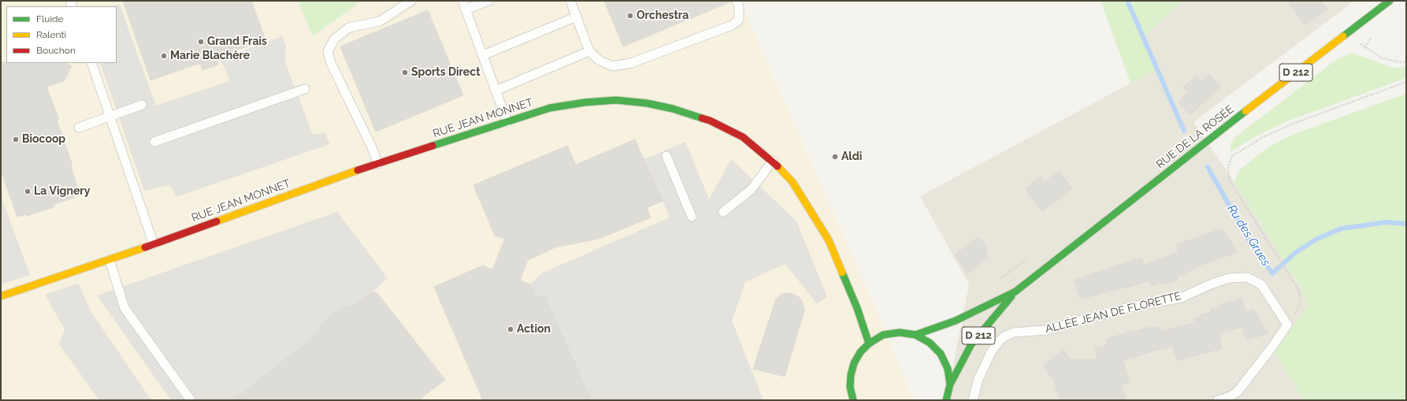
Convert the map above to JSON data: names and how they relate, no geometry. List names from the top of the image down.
{
  "streets": {
    "street": ["D 212", "RUE JEAN MONNET", "RUE DE LA ROSÉE"],
    "lane": ["ALLÉE JEAN DE FLORETTE"]
  },
  "water": ["Ru des Grues"],
  "places": [
    "Orchestra",
    "Grand Frais",
    "Marie Blachère",
    "Sports Direct",
    "Biocoop",
    "Aldi",
    "La Vignery",
    "Action"
  ],
  "legend": ["Fluide", "Ralenti", "Bouchon"]
}
